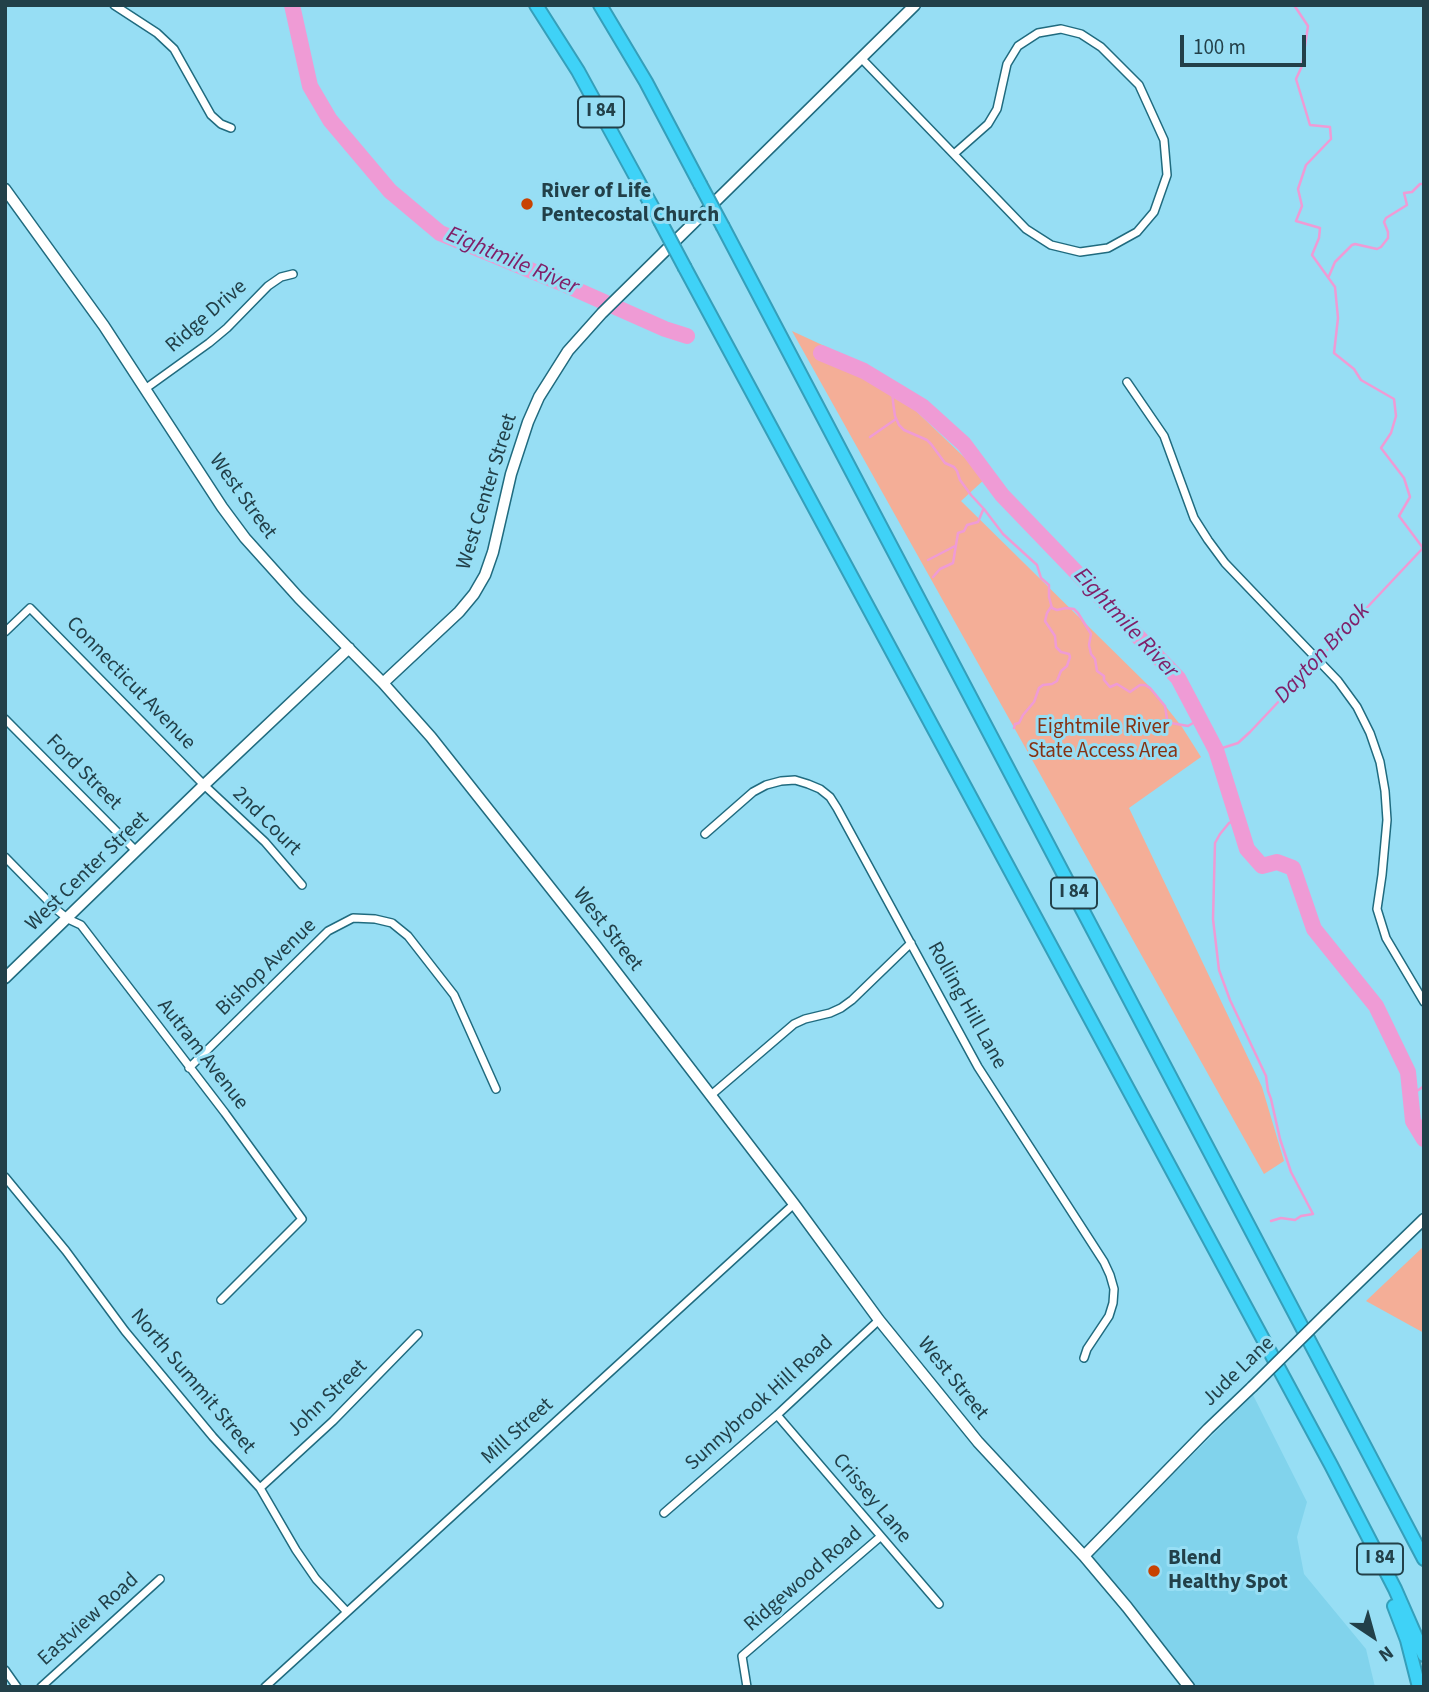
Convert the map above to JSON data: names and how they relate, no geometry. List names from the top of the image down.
{
  "streets": {
    "highway": ["I 84"],
    "main road": ["West Center Street", "West Street", "Jude Lane"],
    "street": [
      "Ridge Drive",
      "Connecticut Avenue",
      "Ford Street",
      "2nd Court",
      "Bishop Avenue",
      "Rolling Hill Lane",
      "Autram Avenue",
      "North Summit Street",
      "John Street",
      "Sunnybrook Hill Road",
      "Mill Street",
      "Crissey Lane",
      "Ridgewood Road",
      "Eastview Road"
    ]
  },
  "crossings": [
    ["Ridge Drive", "West Street"],
    ["West Center Street", "West Street"],
    ["West Center Street", "Connecticut Avenue"],
    ["West Center Street", "Ford Street"],
    ["West Center Street", "2nd Court"],
    ["West Center Street", "Autram Avenue"],
    ["West Street", "Jude Lane"],
    ["West Street", "Sunnybrook Hill Road"],
    ["West Street", "Mill Street"],
    ["Connecticut Avenue", "2nd Court"],
    ["Bishop Avenue", "Autram Avenue"],
    ["North Summit Street", "John Street"],
    ["North Summit Street", "Mill Street"],
    ["Sunnybrook Hill Road", "Crissey Lane"],
    ["Crissey Lane", "Ridgewood Road"]
  ],
  "water": ["Eightmile River", "Dayton Brook"],
  "parks": ["Eightmile River State Access Area"],
  "places": ["River of Life Pentecostal Church", "Blend Healthy Spot"],
  "scale_bar": "100 m",
  "north": "bottom right"
}
